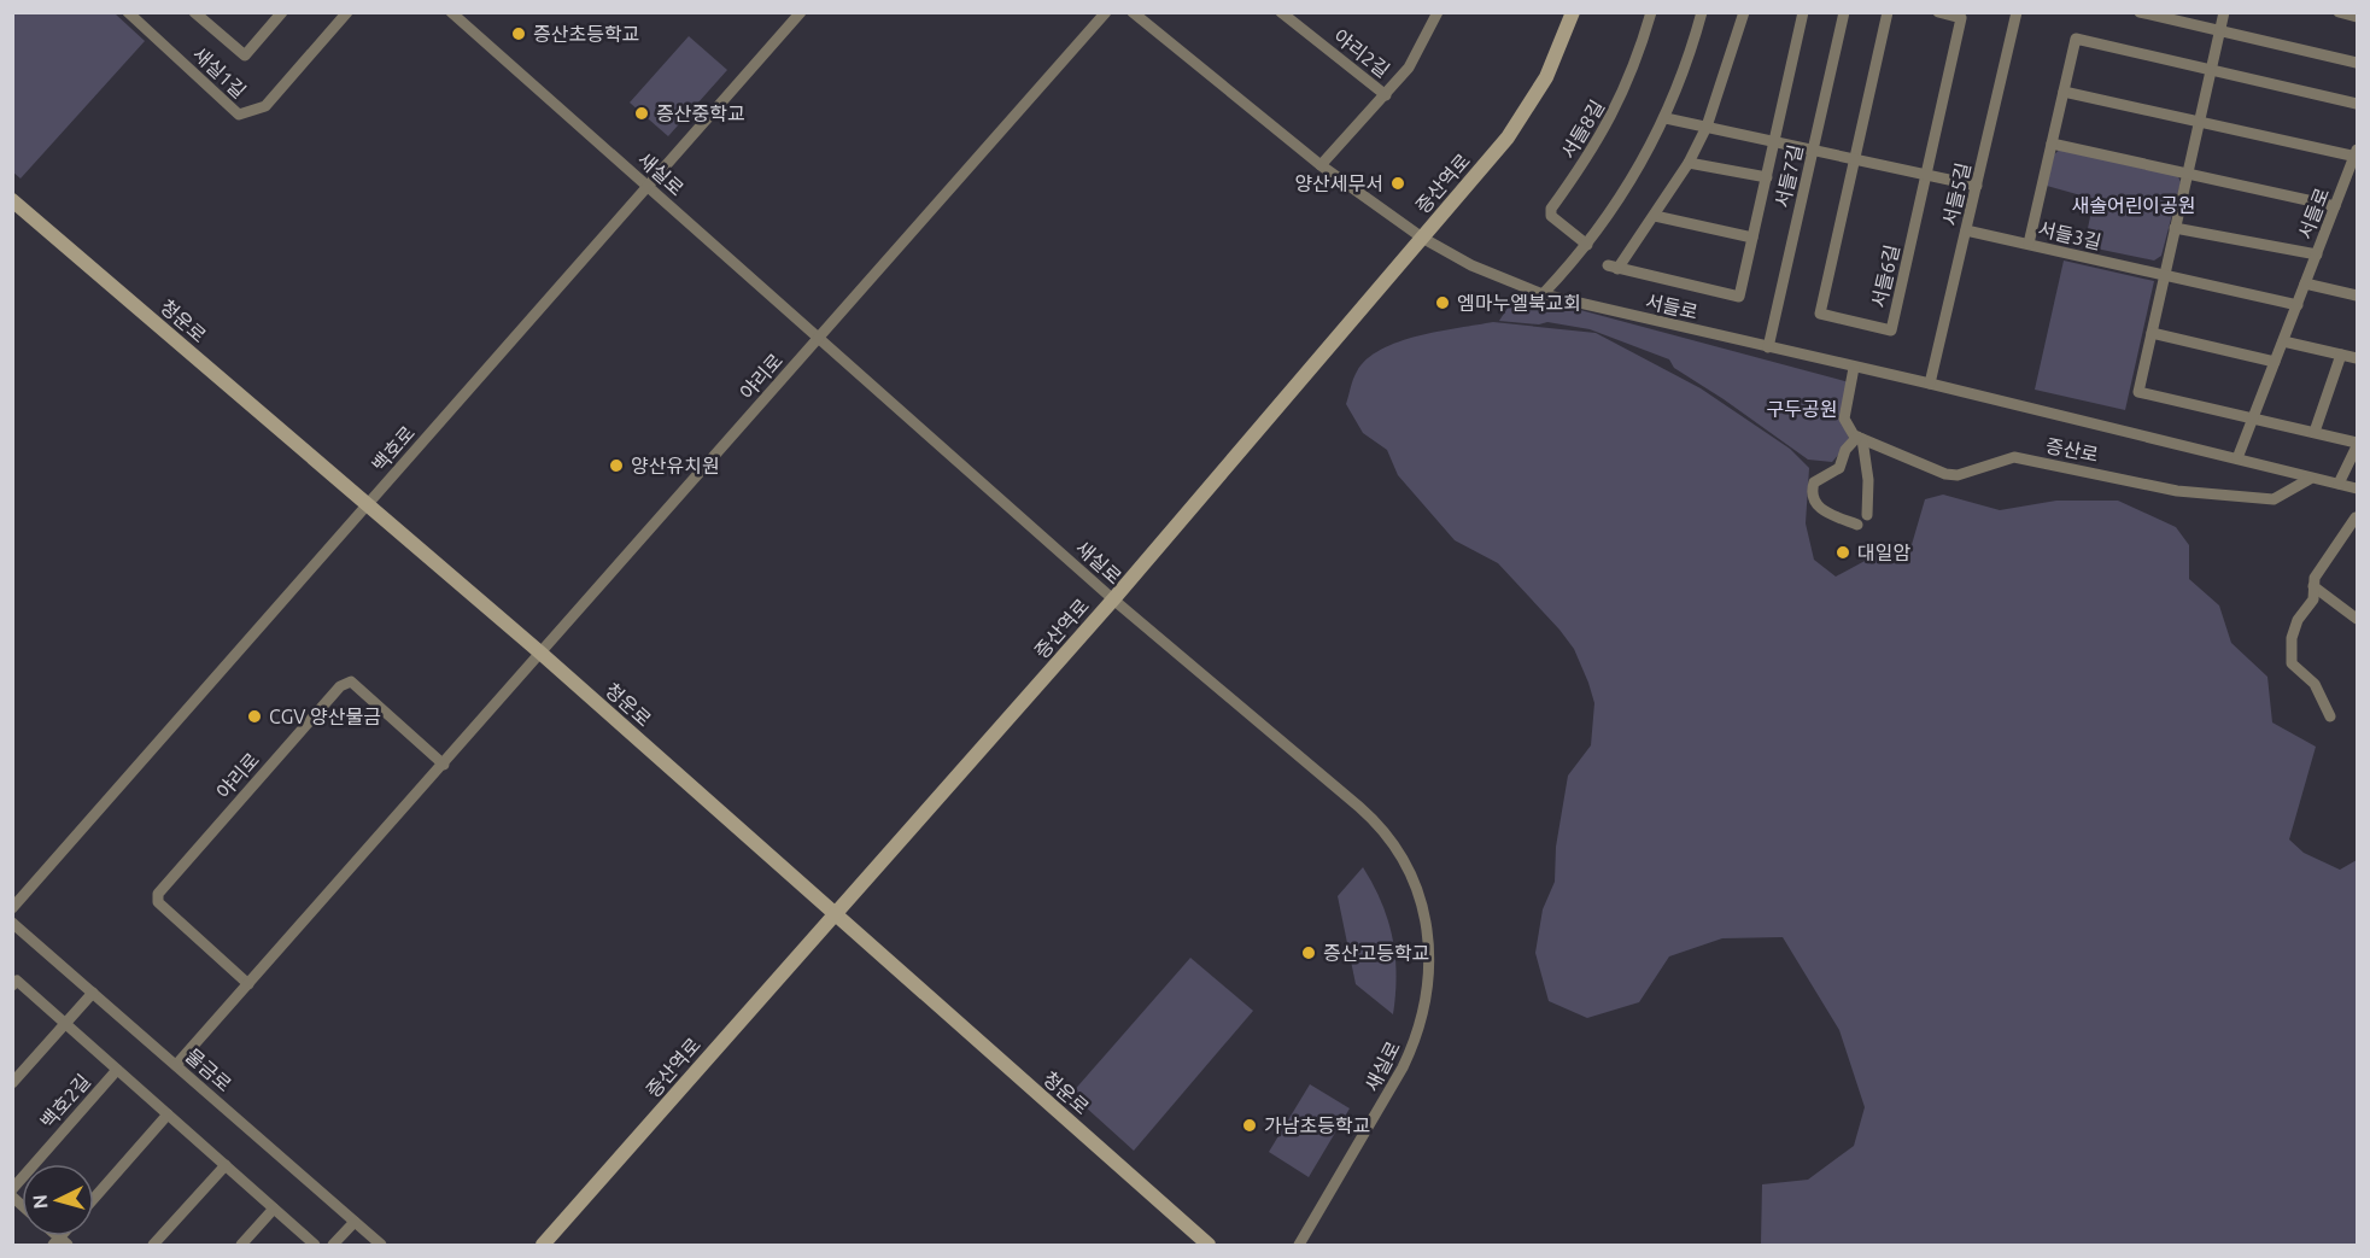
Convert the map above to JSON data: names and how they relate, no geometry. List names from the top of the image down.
{
  "streets": {
    "street": [
      "야리2길",
      "새실1길",
      "서들8길",
      "새실로",
      "서들7길",
      "증산역로",
      "서들5길",
      "서들로",
      "서들3길",
      "서들6길",
      "청운로",
      "야리로",
      "백호로",
      "증산로",
      "물금로",
      "백호2길"
    ]
  },
  "crossings": [
    ["야리2길", "서들로"],
    ["새실로", "증산역로"],
    ["새실로", "야리로"],
    ["새실로", "백호로"],
    ["서들7길", "서들로"],
    ["증산역로", "서들로"],
    ["증산역로", "청운로"],
    ["서들5길", "서들로"],
    ["서들5길", "서들3길"],
    ["서들로", "서들3길"],
    ["청운로", "야리로"],
    ["청운로", "백호로"],
    ["야리로", "물금로"]
  ],
  "parks": ["새솔어린이공원", "구두공원"],
  "places": [
    "증산초등학교",
    "증산중학교",
    "양산세무서",
    "엠마누엘북교회",
    "양산유치원",
    "대일암",
    "CGV 양산물금",
    "증산고등학교",
    "가남초등학교"
  ],
  "north": "left"
}
